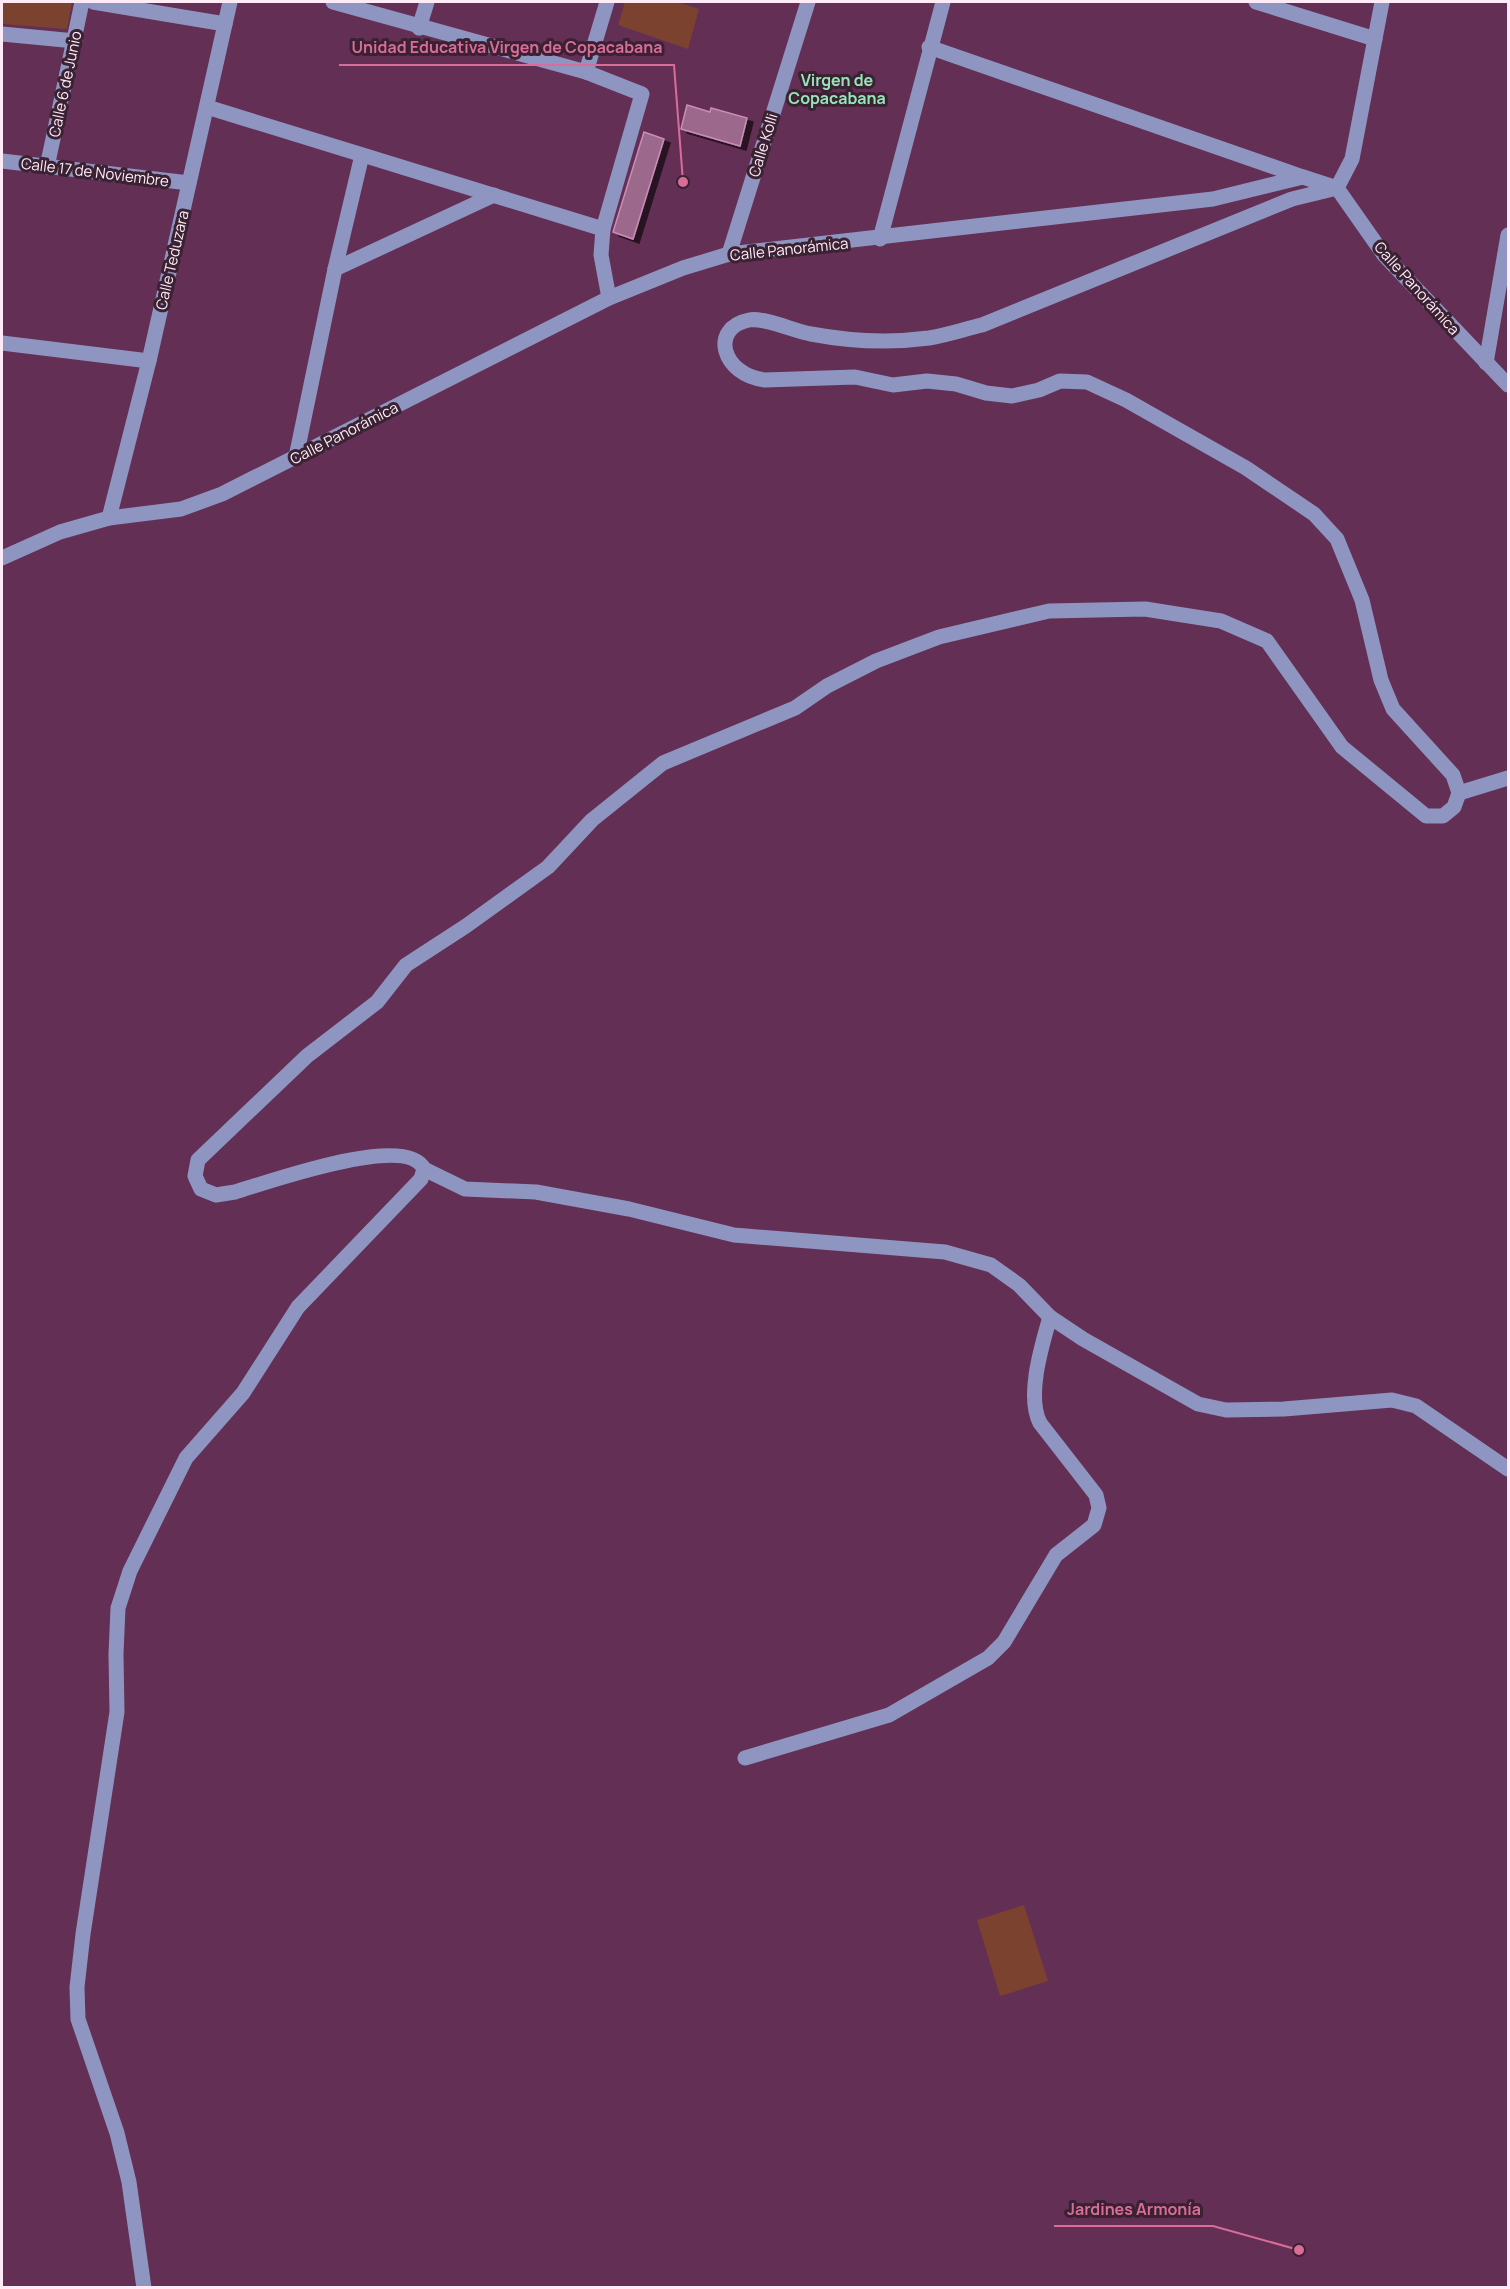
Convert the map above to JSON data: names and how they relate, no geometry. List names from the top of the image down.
{
  "streets": {
    "street": [
      "Calle 6 de Junio",
      "Calle Kolli",
      "Calle 17 de Noviembre",
      "Calle Panorámica",
      "Calle Teduzara"
    ]
  },
  "crossings": [
    ["Calle 6 de Junio", "Calle 17 de Noviembre"],
    ["Calle Kolli", "Calle Panorámica"],
    ["Calle 17 de Noviembre", "Calle Teduzara"],
    ["Calle Panorámica", "Calle Teduzara"]
  ],
  "districts": ["Virgen de Copacabana"],
  "places": ["Unidad Educativa Virgen de Copacabana", "Jardines Armonía"]
}
